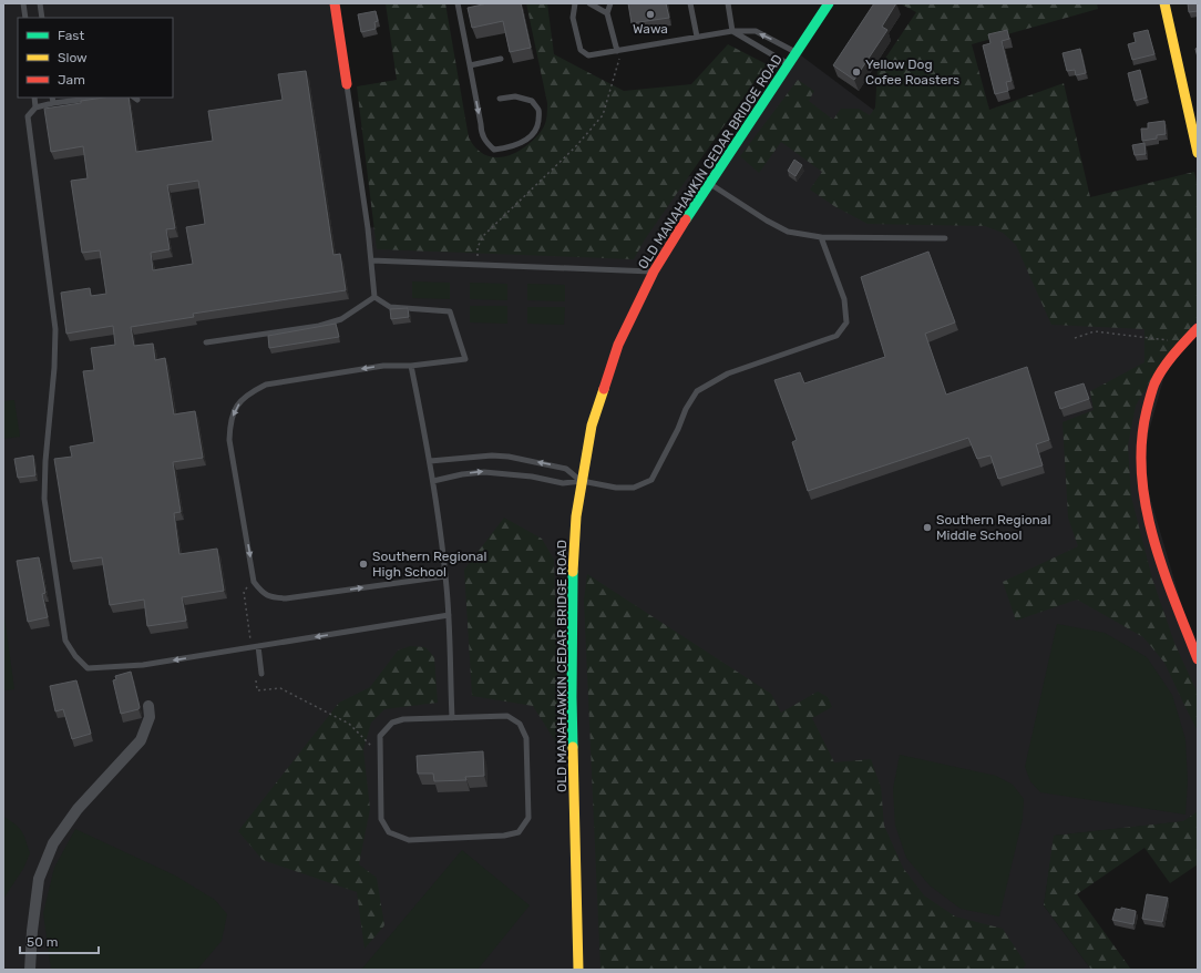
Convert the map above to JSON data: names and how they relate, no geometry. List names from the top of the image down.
{
  "streets": {
    "street": ["OLD MANAHAWKIN CEDAR BRIDGE ROAD"]
  },
  "places": [
    "Wawa",
    "Yellow Dog Cofee Roasters",
    "Southern Regional Middle School",
    "Southern Regional High School"
  ],
  "legend": ["Fast", "Slow", "Jam"],
  "scale_bar": "50 m"
}
